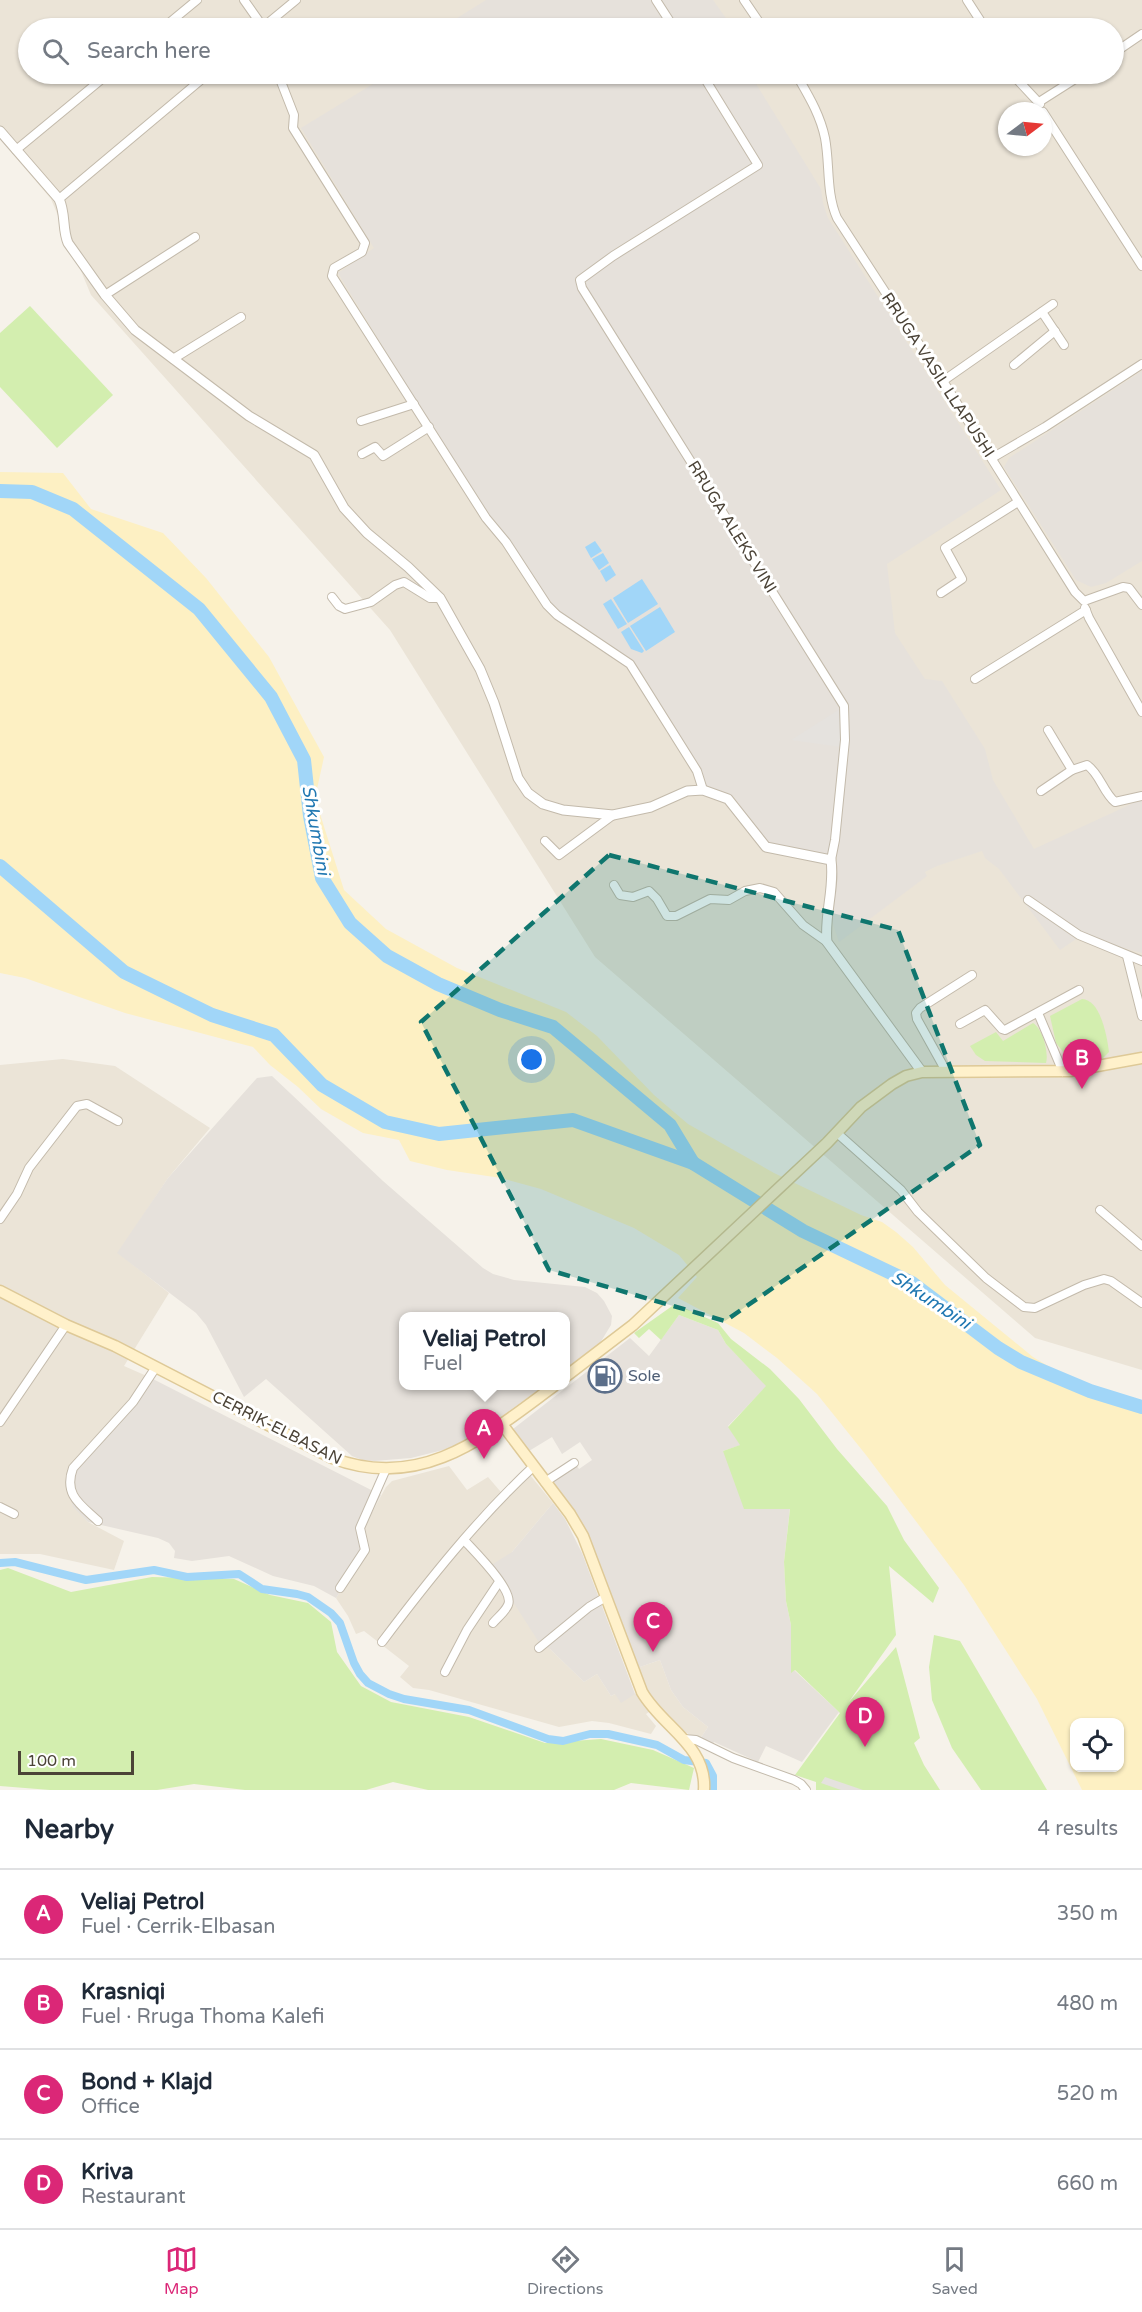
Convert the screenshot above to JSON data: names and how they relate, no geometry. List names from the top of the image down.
{
  "streets": {
    "main road": ["CERRIK-ELBASAN"],
    "street": ["RRUGA VASIL LLAPUSHI", "RRUGA ALEKS VINI"]
  },
  "water": ["Shkumbini"],
  "places": {
    "fuel station": ["Sole"]
  },
  "scale_bar": "100 m",
  "north": "right",
  "page": {
    "search": "Search here",
    "pins": [
      "B",
      "A",
      "C",
      "D"
    ],
    "popup": ["Veliaj Petrol", "Fuel"],
    "scale": "100 m",
    "heading": ["Nearby", "4 results"],
    "list": [
      {
        "mark": "A",
        "name": "Veliaj Petrol",
        "note": "Fuel · Cerrik-Elbasan",
        "value": "350 m"
      },
      {
        "mark": "B",
        "name": "Krasniqi",
        "note": "Fuel · Rruga Thoma Kalefi",
        "value": "480 m"
      },
      {
        "mark": "C",
        "name": "Bond + Klajd",
        "note": "Office",
        "value": "520 m"
      },
      {
        "mark": "D",
        "name": "Kriva",
        "note": "Restaurant",
        "value": "660 m"
      }
    ],
    "nav": ["Map", "Directions", "Saved"]
  }
}
